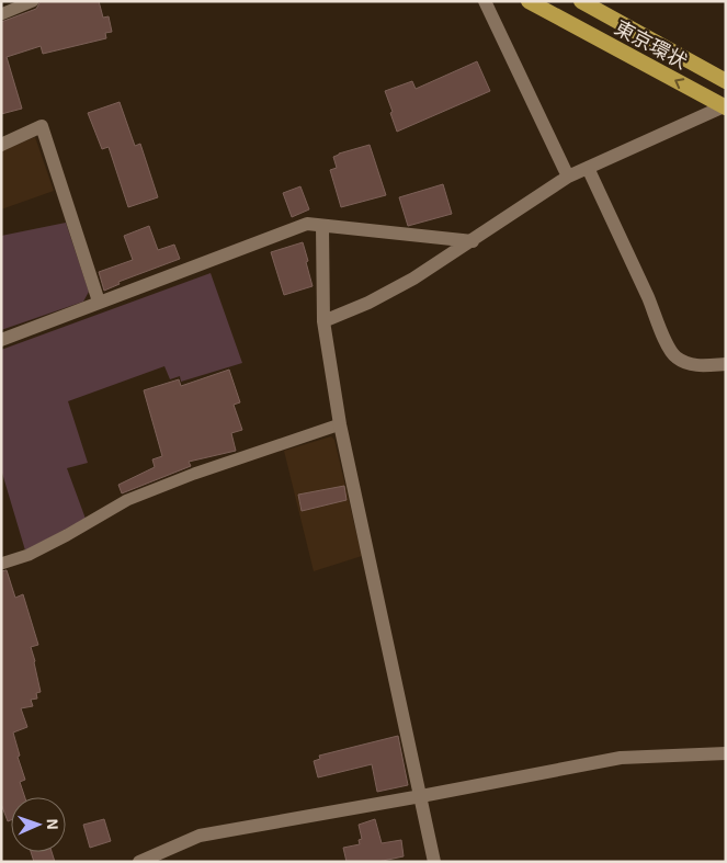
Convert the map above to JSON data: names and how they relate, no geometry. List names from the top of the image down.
{
  "streets": {
    "highway": ["東京環状"]
  },
  "north": "right"
}
